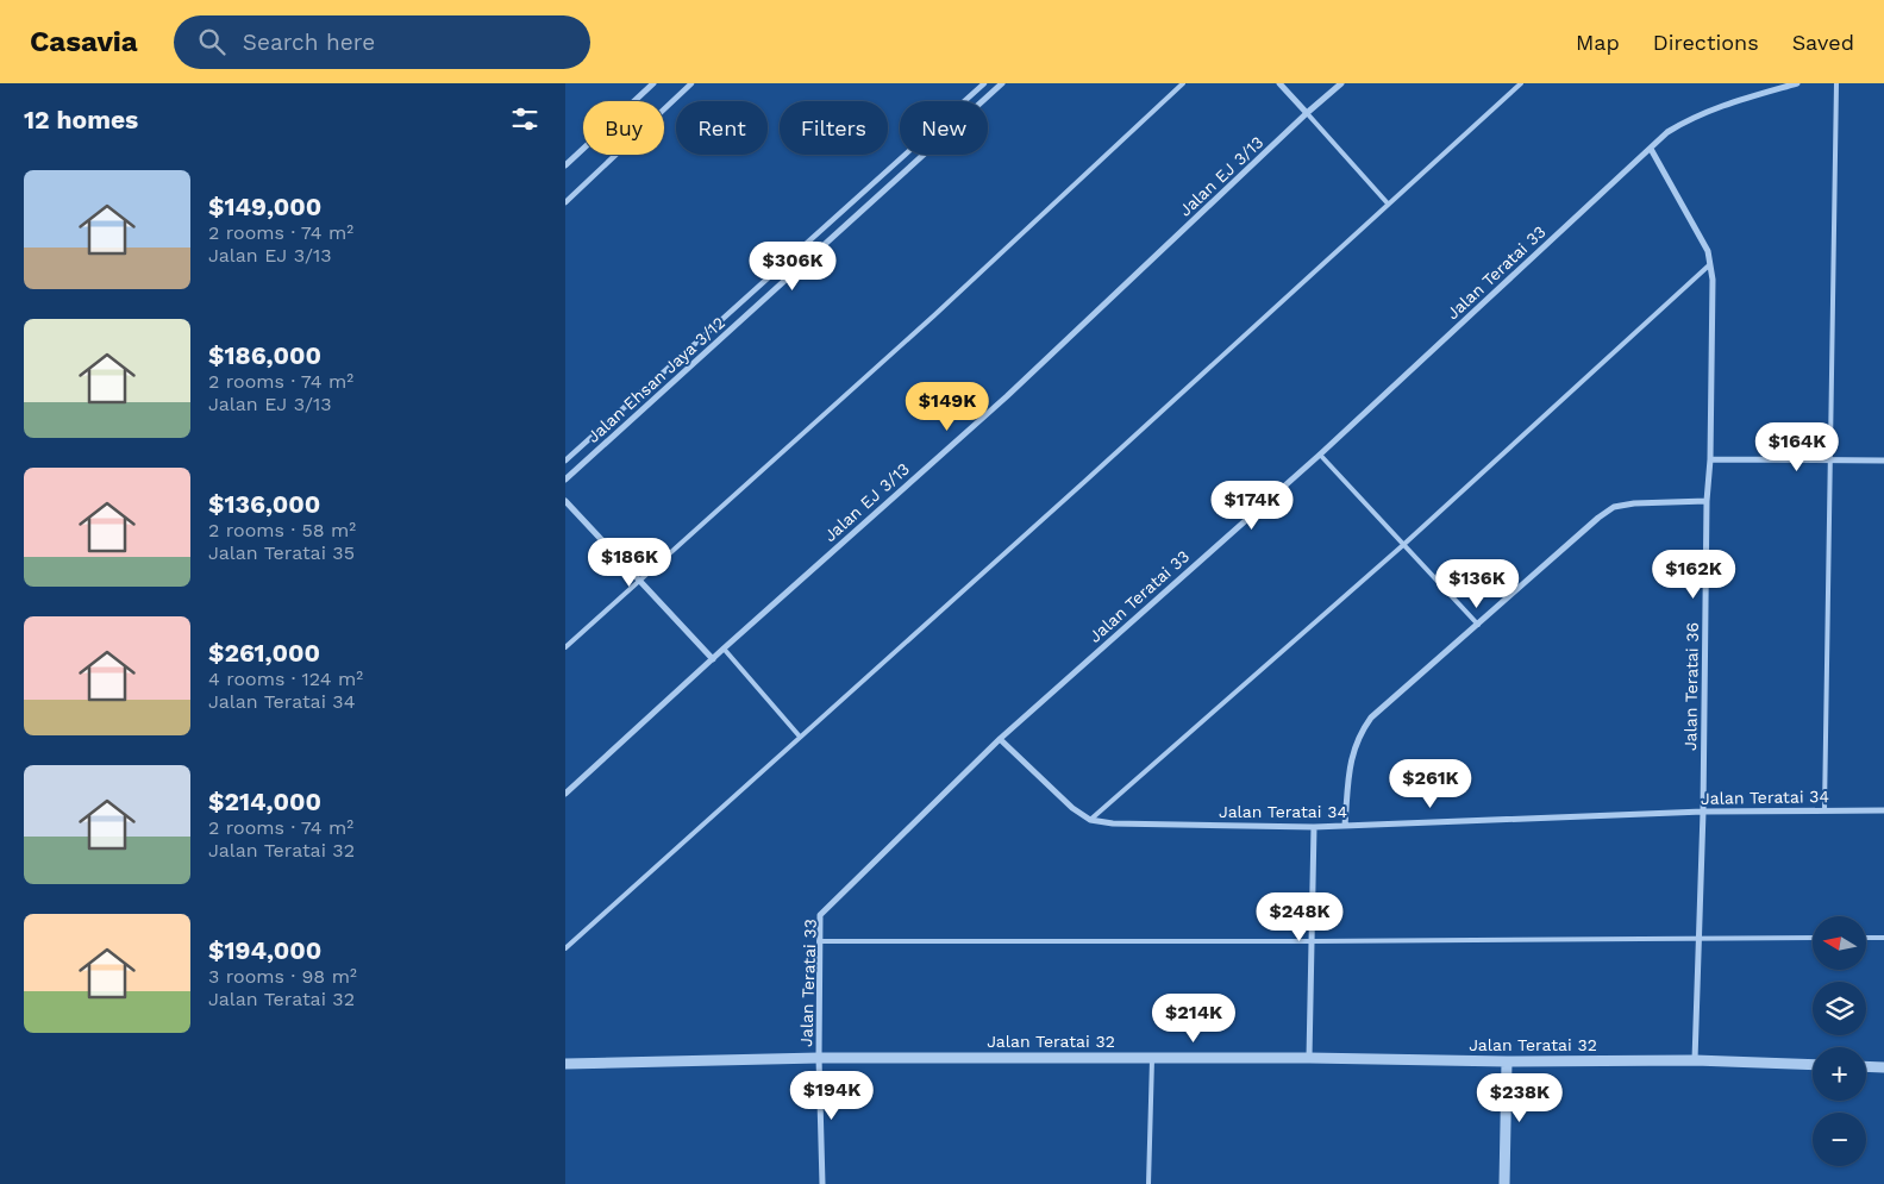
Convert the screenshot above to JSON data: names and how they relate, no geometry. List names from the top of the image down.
{
  "streets": {
    "street": [
      "Jalan EJ 3/13",
      "Jalan Teratai 33",
      "Jalan Ehsan Jaya 3/12",
      "Jalan Teratai 36",
      "Jalan Teratai 34",
      "Jalan Teratai 32"
    ]
  },
  "crossings": [
    ["Jalan Teratai 33", "Jalan Teratai 36"],
    ["Jalan Teratai 33", "Jalan Teratai 34"],
    ["Jalan Teratai 33", "Jalan Teratai 32"],
    ["Jalan Teratai 36", "Jalan Teratai 34"],
    ["Jalan Teratai 36", "Jalan Teratai 32"]
  ],
  "north": "left",
  "page": {
    "header": "Casavia",
    "search": "Search here",
    "nav": ["Map", "Directions", "Saved"],
    "heading": "12 homes",
    "chip": [
      "Buy",
      "Rent",
      "Filters",
      "New"
    ],
    "list": [
      {
        "name": "$149,000",
        "note": "2 rooms · 74 m² · Jalan EJ 3/13"
      },
      {
        "name": "$186,000",
        "note": "2 rooms · 74 m² · Jalan EJ 3/13"
      },
      {
        "name": "$136,000",
        "note": "2 rooms · 58 m² · Jalan Teratai 35"
      },
      {
        "name": "$261,000",
        "note": "4 rooms · 124 m² · Jalan Teratai 34"
      },
      {
        "name": "$214,000",
        "note": "2 rooms · 74 m² · Jalan Teratai 32"
      },
      {
        "name": "$194,000",
        "note": "3 rooms · 98 m² · Jalan Teratai 32"
      }
    ],
    "price": [
      "$306K",
      "$149K",
      "$164K",
      "$174K",
      "$186K",
      "$162K",
      "$136K",
      "$261K",
      "$248K",
      "$214K",
      "$194K",
      "$238K"
    ],
    "map_buttons": ["+", "−"]
  }
}
